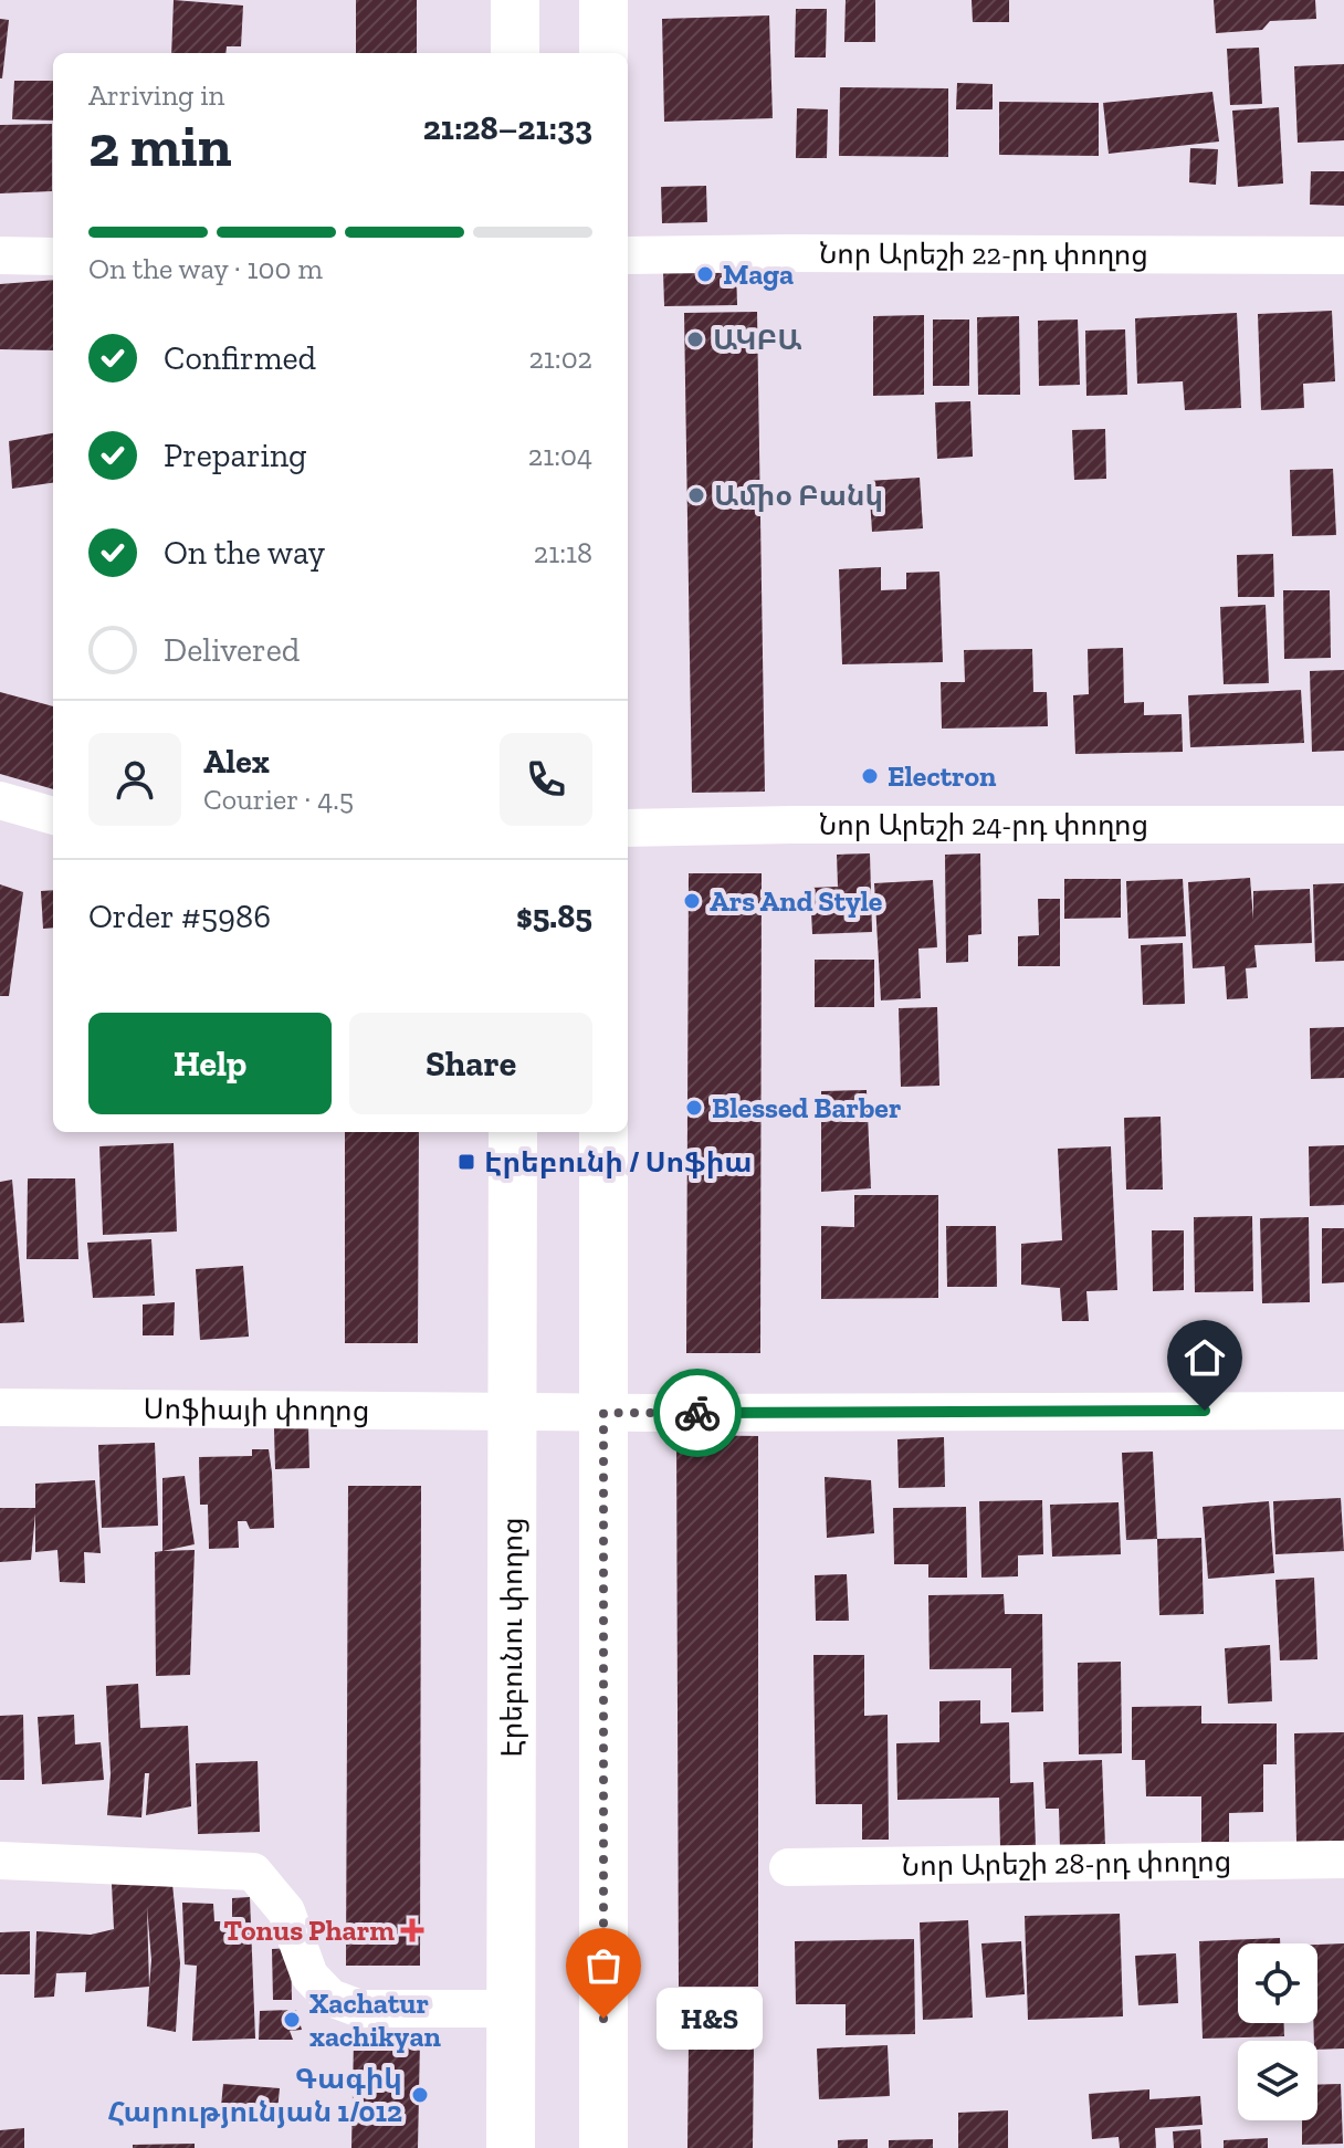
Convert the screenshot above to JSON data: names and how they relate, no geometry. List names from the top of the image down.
{
  "streets": {
    "main road": ["Էրեբունու փողոց"],
    "street": [
      "Նոր Արեշի 22-րդ փողոց",
      "Նոր Արեշի 24-րդ փողոց",
      "Սոֆիայի փողոց",
      "Նոր Արեշի 28-րդ փողոց"
    ]
  },
  "crossings": [
    ["Սոֆիայի փողոց", "Էրեբունու փողոց"]
  ],
  "places": {
    "other": [
      "Maga",
      "ԱԿԲԱ",
      "Ամիօ Բանկ",
      "Electron",
      "Ars And Style",
      "Blessed Barber",
      "H&S",
      "Xachatur xachikyan",
      "Գագիկ Հարությունյան 1/012"
    ],
    "transit": ["Էրեբունի / Սոֆիա"],
    "health": ["Tonus Pharm"]
  },
  "page": {
    "heading": ["2 min", "Arriving in", "21:28–21:33"],
    "panel": [
      "Alex",
      "Courier · 4.5",
      "Order #5986",
      "$5.85"
    ],
    "bar": "On the way · 100 m",
    "list": [
      ["Confirmed", "21:02"],
      ["Preparing", "21:04"],
      ["On the way", "21:18"],
      "Delivered"
    ],
    "buttons": ["Help", "Share"],
    "bubble": "H&S"
  }
}
